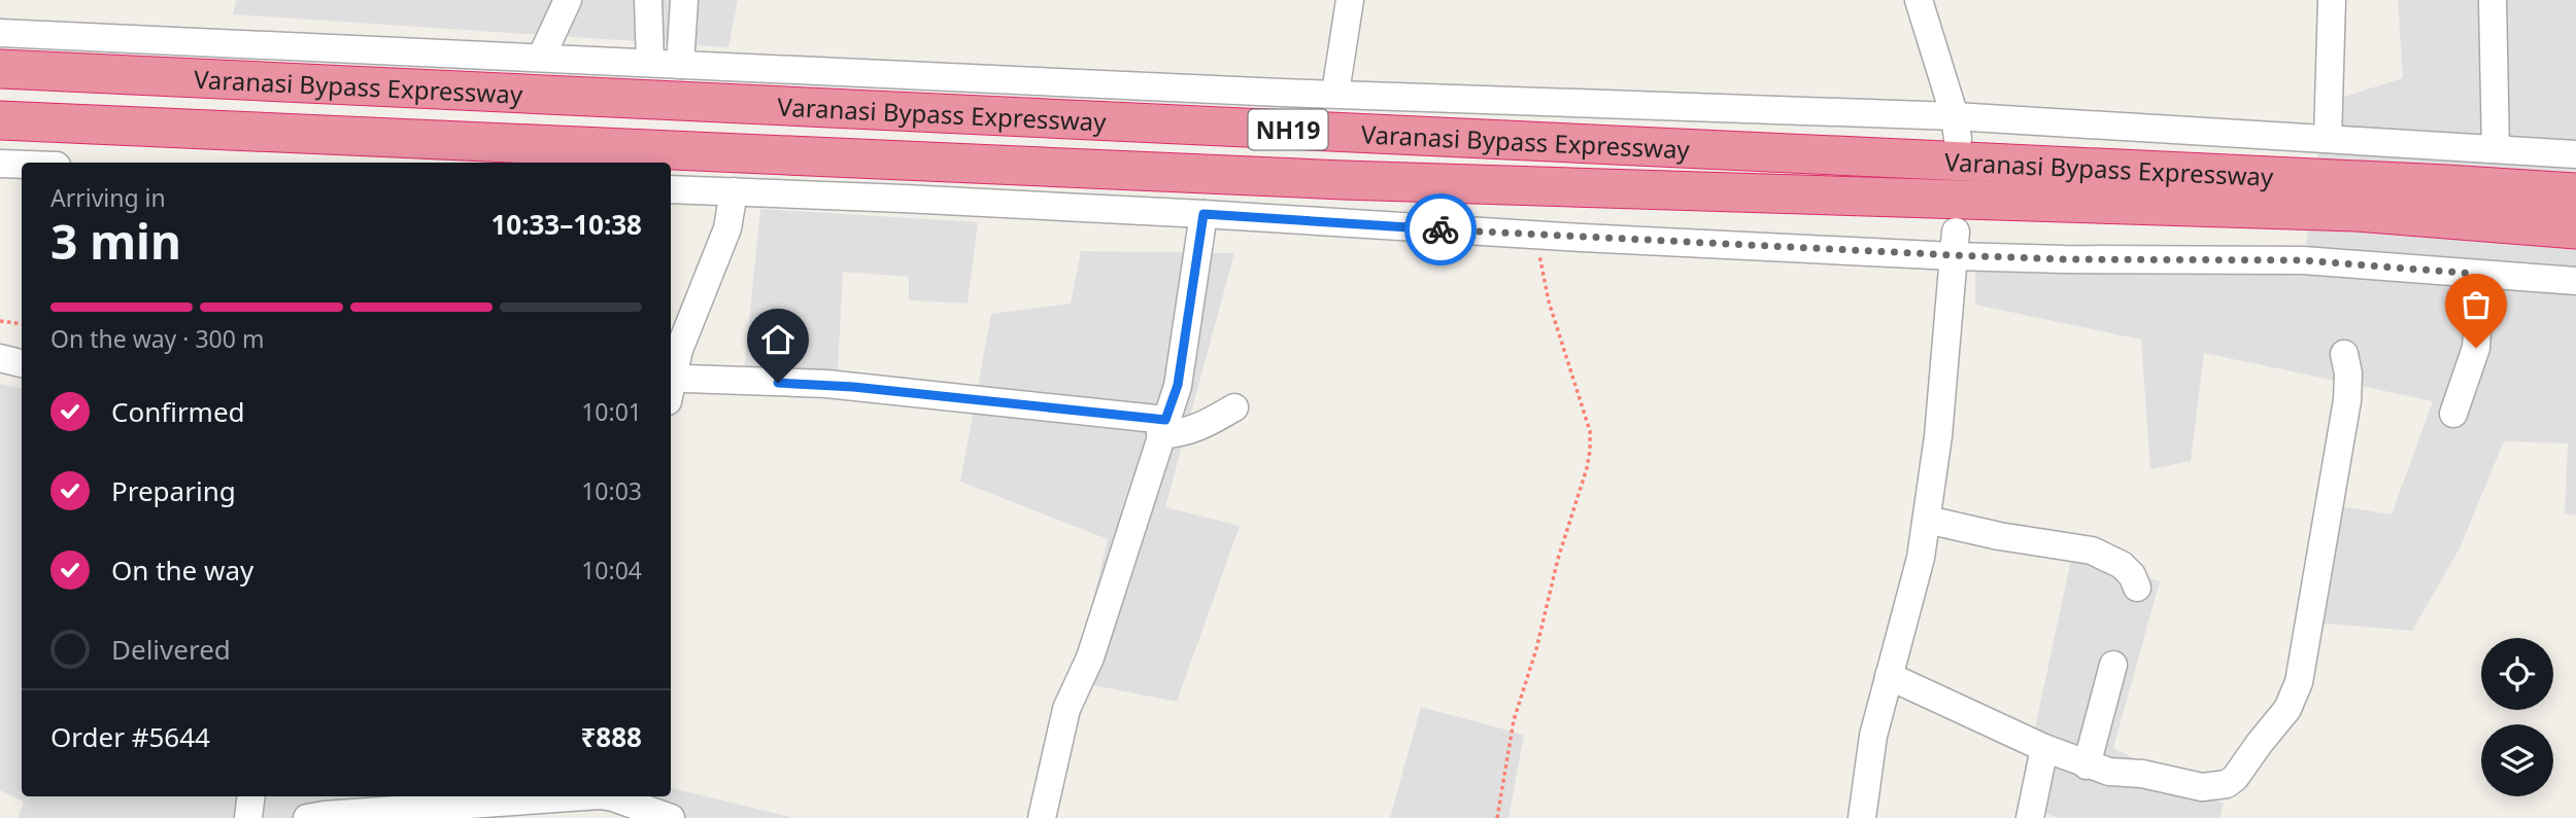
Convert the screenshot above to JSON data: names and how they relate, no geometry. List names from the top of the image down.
{
  "streets": {
    "highway": ["Varanasi Bypass Expressway", "NH19"]
  },
  "page": {
    "heading": ["3 min", "Arriving in", "10:33–10:38"],
    "panel": ["Order #5644", "₹888"],
    "bar": "On the way · 300 m",
    "list": [
      ["Confirmed", "10:01"],
      ["Preparing", "10:03"],
      ["On the way", "10:04"],
      "Delivered"
    ]
  }
}
